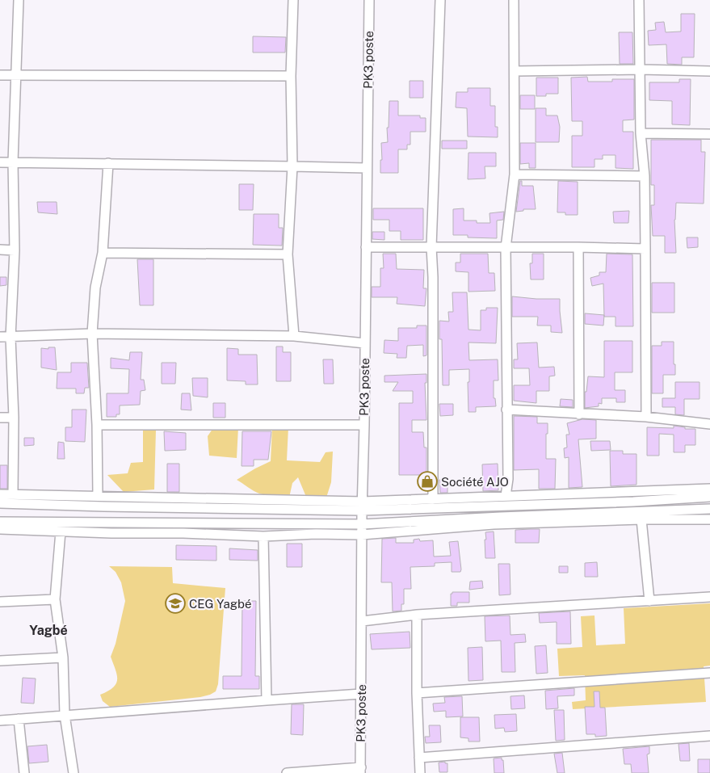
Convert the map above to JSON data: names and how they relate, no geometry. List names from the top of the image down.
{
  "streets": {
    "street": ["PK3 poste"]
  },
  "districts": ["Yagbé"],
  "places": {
    "shop": ["Société AJO"],
    "school or university": ["CEG Yagbé"]
  }
}
